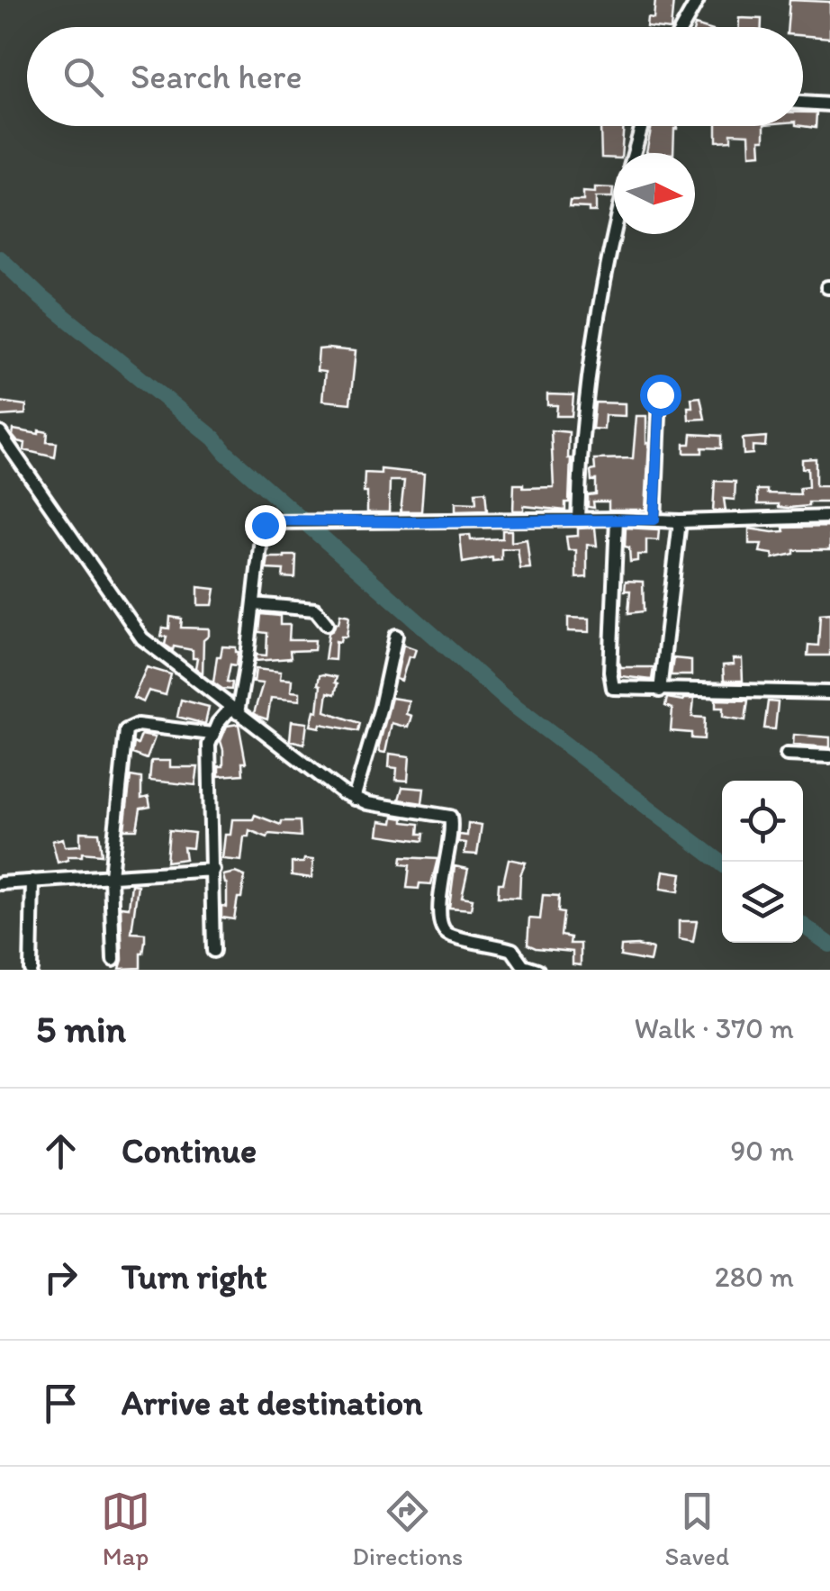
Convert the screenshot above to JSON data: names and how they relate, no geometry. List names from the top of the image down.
{
  "north": "right",
  "page": {
    "search": "Search here",
    "heading": ["5 min", "Walk · 370 m"],
    "list": [
      ["Continue", "90 m"],
      ["Turn right", "280 m"],
      "Arrive at destination"
    ],
    "nav": ["Map", "Directions", "Saved"]
  }
}
